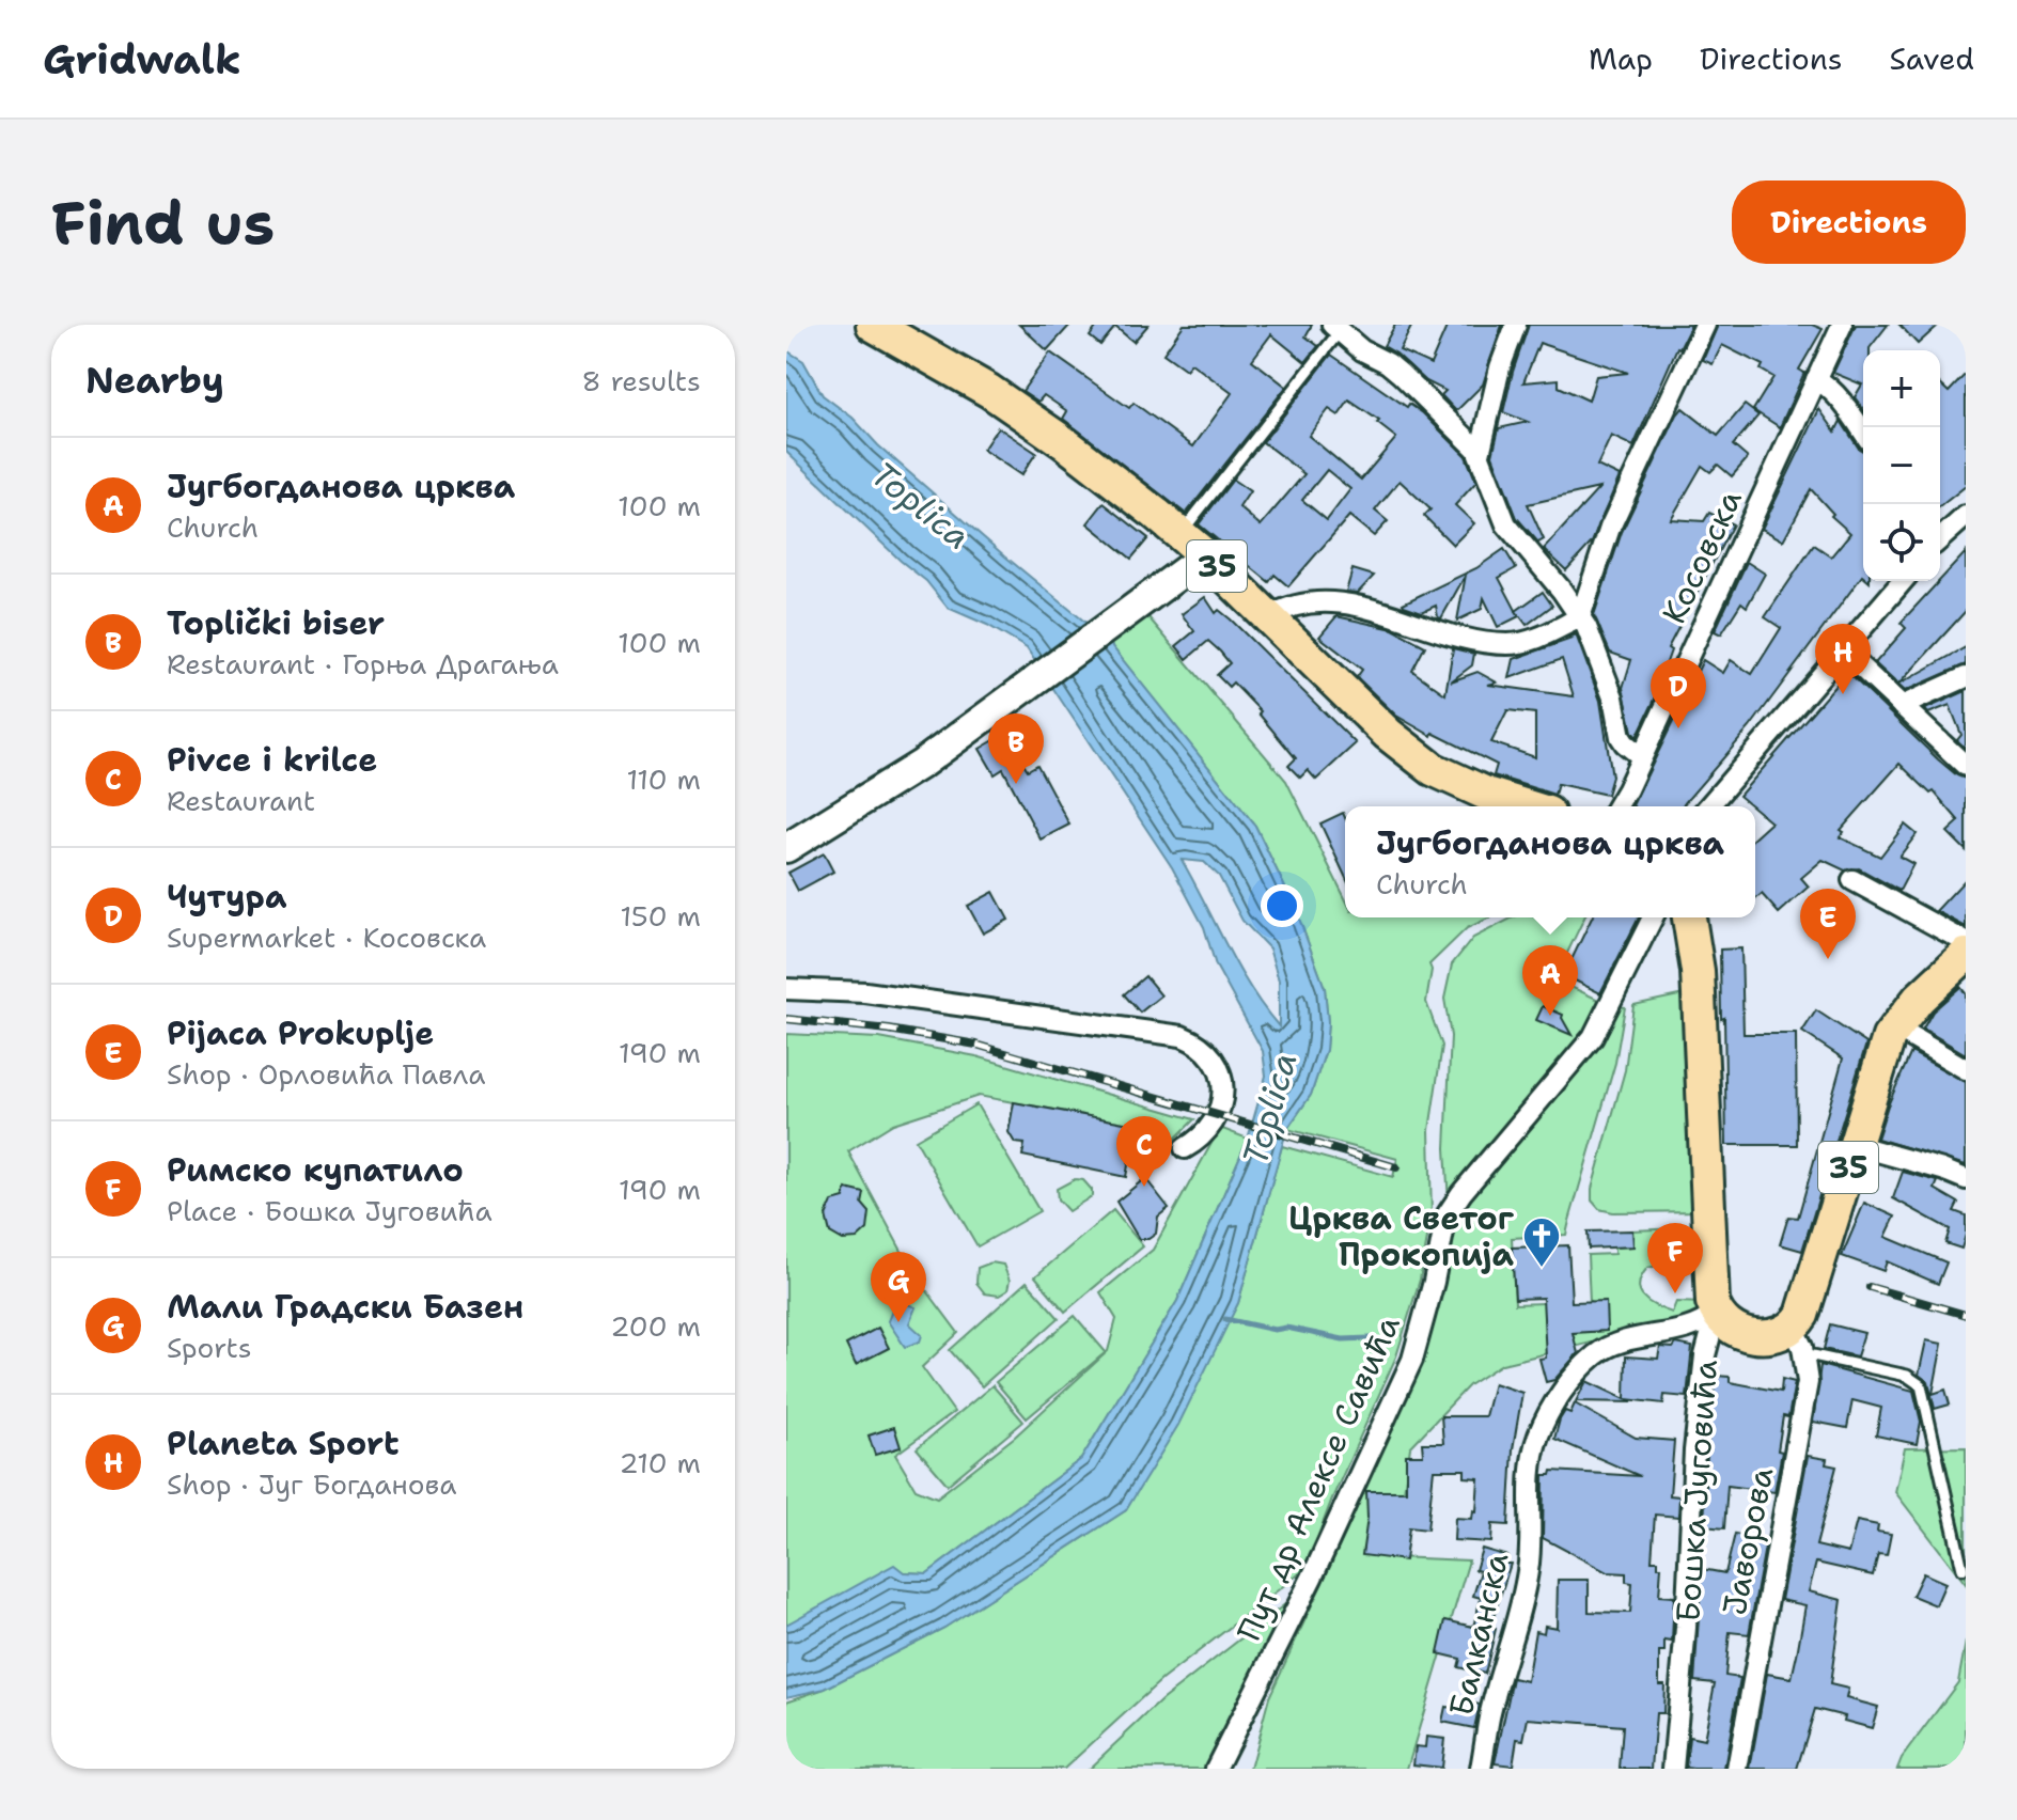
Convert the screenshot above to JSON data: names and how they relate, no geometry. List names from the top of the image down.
{
  "streets": {
    "main road": ["35", "Бошка Југовића"],
    "street": [
      "Косовска",
      "Пут др Алексе Савића",
      "Јаворова",
      "Балканска"
    ]
  },
  "crossings": [
    ["35", "Јаворова"],
    ["Бошка Југовића", "Балканска"]
  ],
  "water": ["Toplica"],
  "places": {
    "church": ["Црква Светог Прокопија"]
  },
  "page": {
    "header": "Gridwalk",
    "nav": ["Map", "Directions", "Saved"],
    "buttons": "Directions",
    "title": "Find us",
    "heading": ["Nearby", "8 results"],
    "map_buttons": ["+", "−"],
    "list": [
      {
        "mark": "A",
        "name": "Југбогданова црква",
        "note": "Church",
        "value": "100 m"
      },
      {
        "mark": "B",
        "name": "Toplički biser",
        "note": "Restaurant · Горња Драгања",
        "value": "100 m"
      },
      {
        "mark": "C",
        "name": "Pivce i krilce",
        "note": "Restaurant",
        "value": "110 m"
      },
      {
        "mark": "D",
        "name": "Чутура",
        "note": "Supermarket · Косовска",
        "value": "150 m"
      },
      {
        "mark": "E",
        "name": "Pijaca Prokuplje",
        "note": "Shop · Орловића Павла",
        "value": "190 m"
      },
      {
        "mark": "F",
        "name": "Римско купатило",
        "note": "Place · Бошка Југовића",
        "value": "190 m"
      },
      {
        "mark": "G",
        "name": "Мали Градски Базен",
        "note": "Sports",
        "value": "200 m"
      },
      {
        "mark": "H",
        "name": "Planeta Sport",
        "note": "Shop · Југ Богданова",
        "value": "210 m"
      }
    ],
    "pins": [
      "H",
      "D",
      "B",
      "E",
      "A",
      "C",
      "F",
      "G"
    ],
    "popup": ["Југбогданова црква", "Church"]
  }
}
